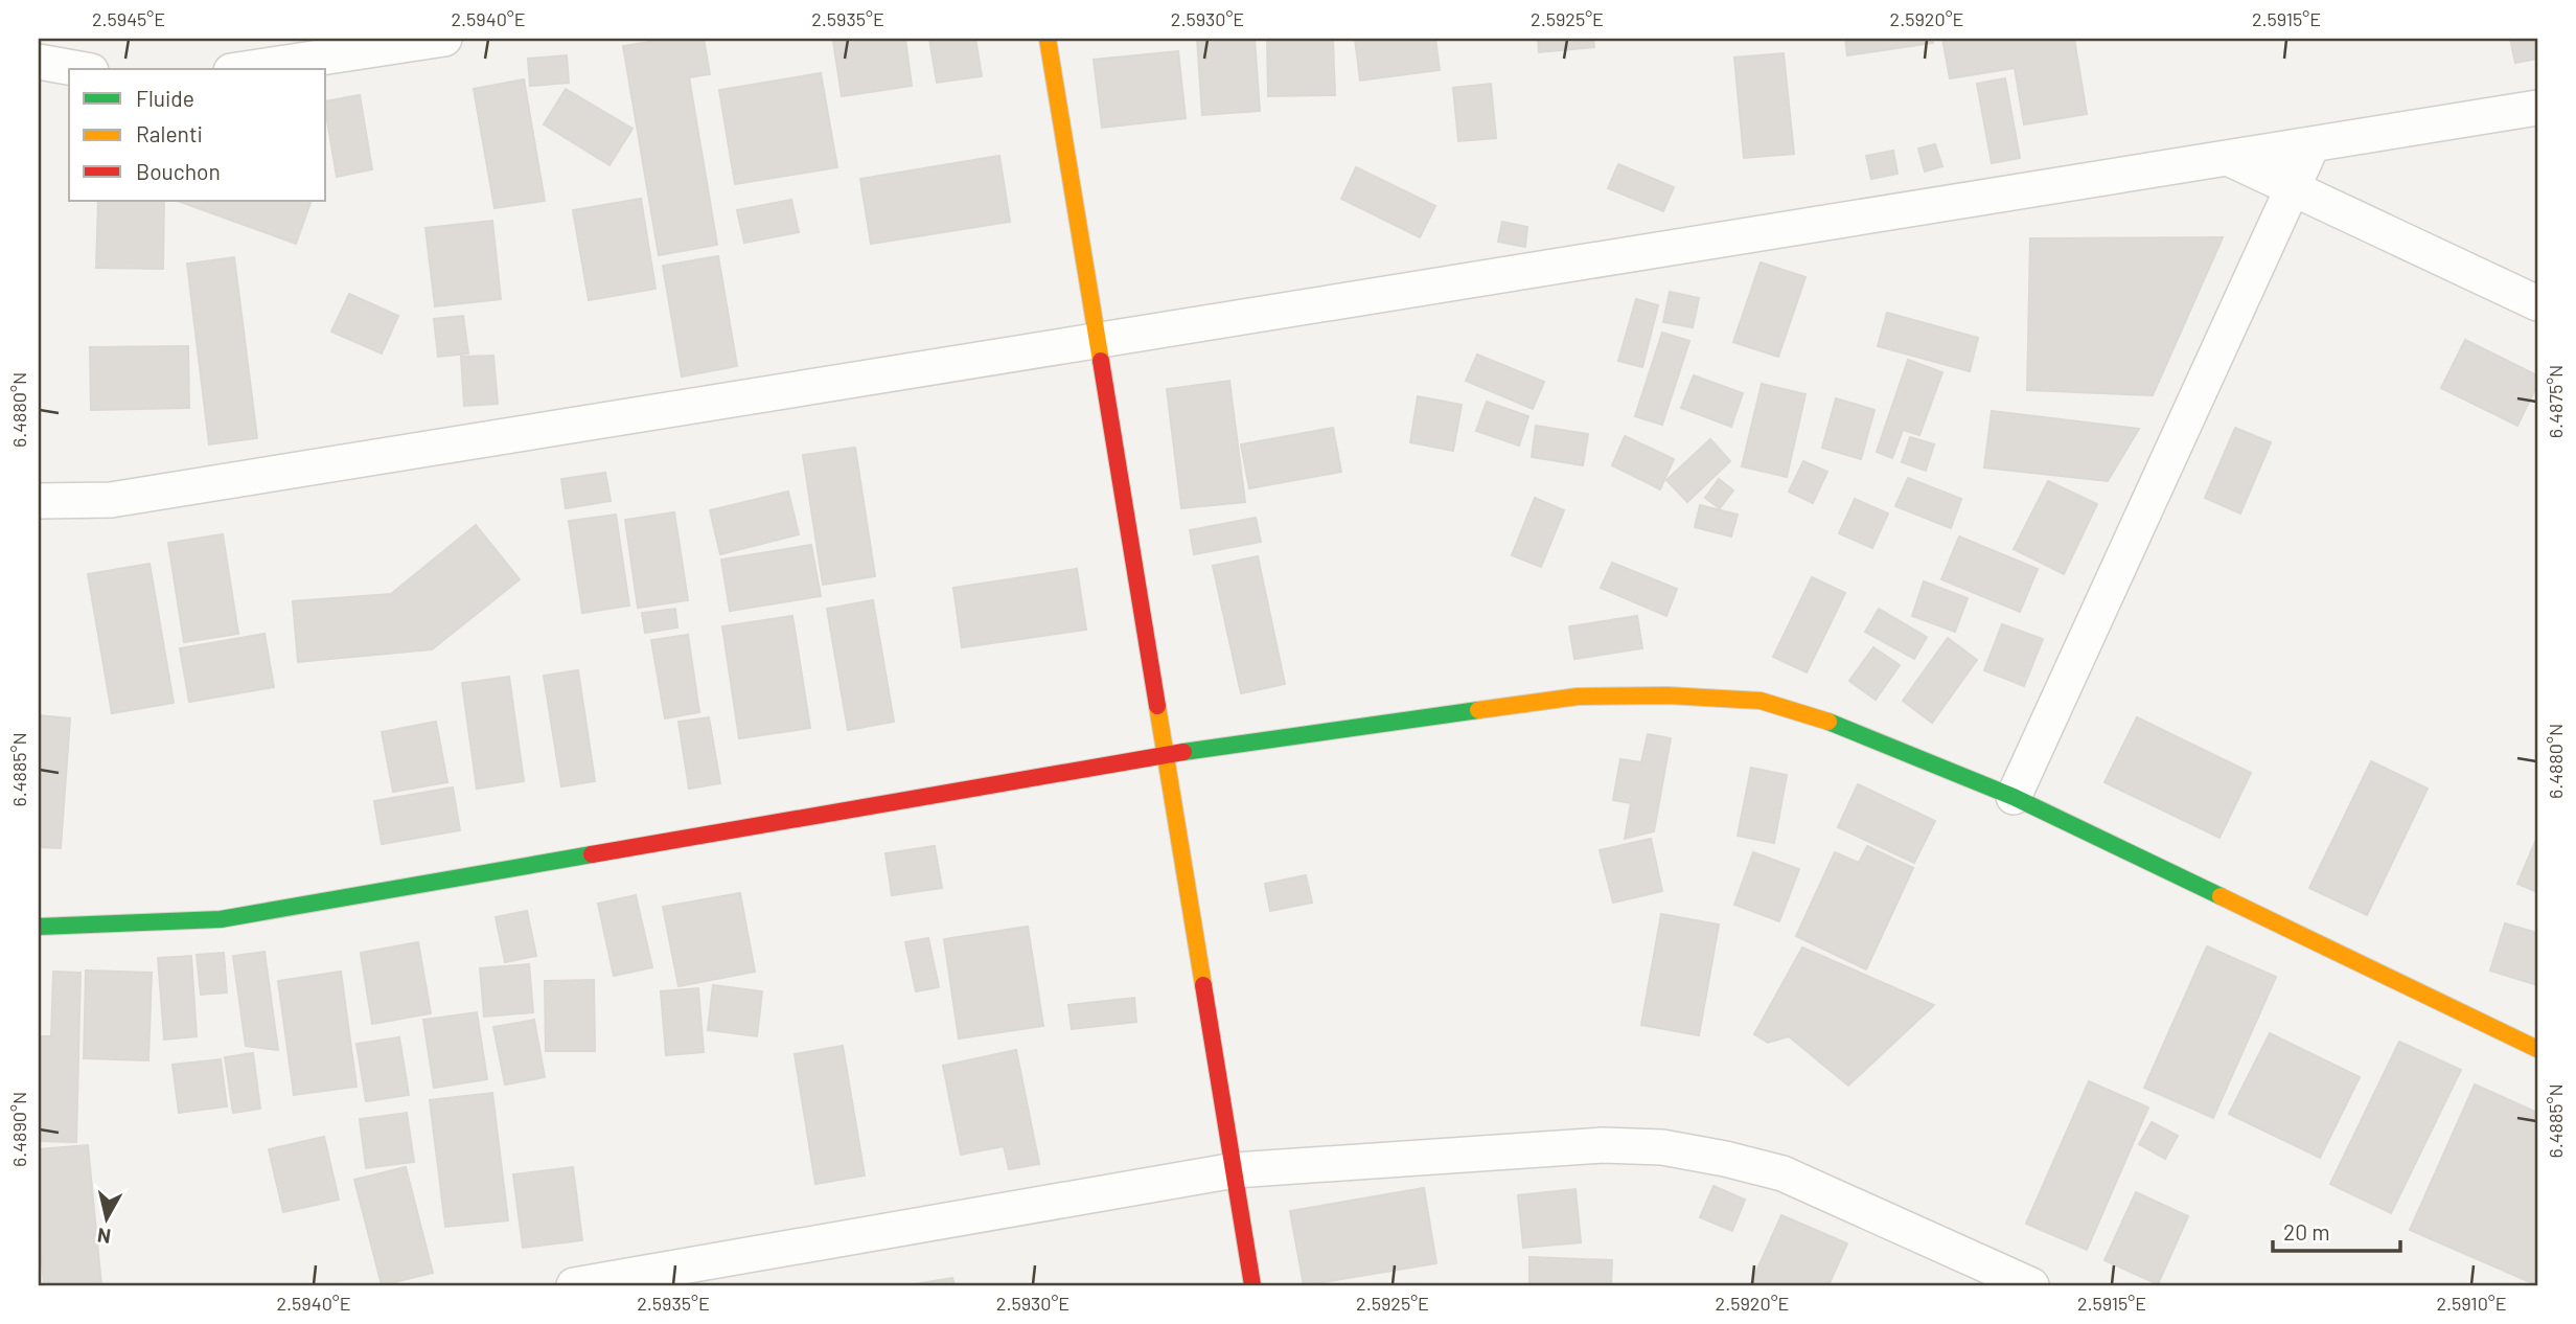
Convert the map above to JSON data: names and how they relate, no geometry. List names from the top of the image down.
{
  "legend": ["Fluide", "Ralenti", "Bouchon"],
  "scale_bar": "20 m",
  "north": "bottom",
  "coordinates": [
    "2.5945°E",
    "2.5940°E",
    "2.5935°E",
    "2.5930°E",
    "2.5925°E",
    "2.5920°E",
    "2.5915°E",
    "6.4875°N",
    "6.4880°N",
    "6.4885°N",
    "6.4890°N",
    "2.5910°E"
  ]
}
